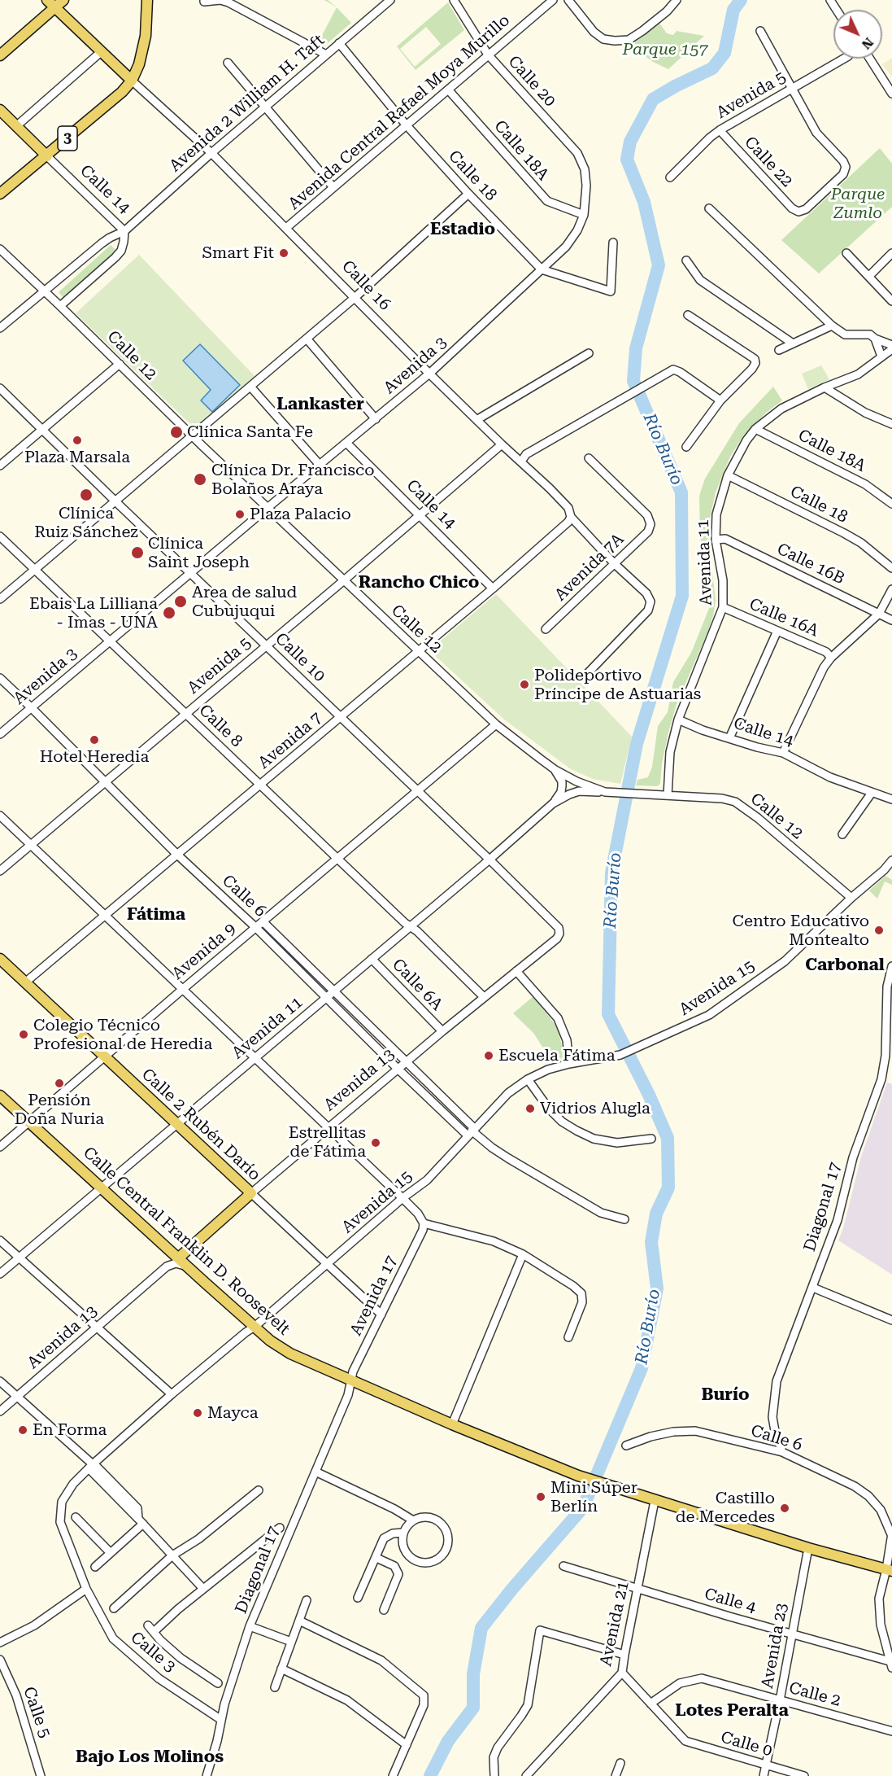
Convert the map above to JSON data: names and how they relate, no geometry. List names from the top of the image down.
{
  "streets": {
    "main road": [
      "3",
      "Calle 14",
      "Calle 16",
      "Avenida 13",
      "Calle 2 Rubén Darío",
      "Calle Central Franklin D. Roosevelt"
    ],
    "street": [
      "Calle 20",
      "Avenida 5",
      "Avenida 2 William H. Taft",
      "Avenida Central Rafael Moya Murillo",
      "Calle 18A",
      "Calle 22",
      "Calle 18",
      "Calle 12",
      "Avenida 3",
      "Avenida 11",
      "Calle 16B",
      "Avenida 7A",
      "Calle 16A",
      "Calle 10",
      "Calle 8",
      "Avenida 7",
      "Calle 6",
      "Avenida 9",
      "Calle 6A",
      "Avenida 15",
      "Diagonal 17",
      "Avenida 17",
      "Calle 4",
      "Avenida 21",
      "Avenida 23",
      "Calle 3",
      "Calle 2",
      "Calle 5",
      "Calle 0"
    ]
  },
  "crossings": [
    ["Calle 20", "Avenida Central Rafael Moya Murillo"],
    ["Calle 20", "Avenida 3"],
    ["Avenida 5", "Calle 22"],
    ["Avenida 5", "Calle 14"],
    ["Avenida 5", "Calle 16"],
    ["Avenida 5", "Calle 12"],
    ["Avenida 5", "Calle 10"],
    ["Avenida 5", "Calle 8"],
    ["Avenida 5", "Calle 6"],
    ["Avenida 2 William H. Taft", "Calle 18"],
    ["Avenida 2 William H. Taft", "Calle 14"],
    ["Avenida 2 William H. Taft", "Calle 16"],
    ["Avenida 2 William H. Taft", "Calle 12"],
    ["Avenida Central Rafael Moya Murillo", "Calle 18A"],
    ["Avenida Central Rafael Moya Murillo", "Calle 18"],
    ["Avenida Central Rafael Moya Murillo", "Calle 16"],
    ["3", "Calle 14"],
    ["3", "Calle 16"],
    ["Calle 18A", "Avenida 3"],
    ["Calle 18A", "Avenida 11"],
    ["Calle 18", "Avenida 3"],
    ["Calle 18", "Avenida 11"],
    ["Calle 14", "Avenida 3"],
    ["Calle 14", "Avenida 11"],
    ["Calle 14", "Avenida 7"],
    ["Calle 16", "Avenida 3"],
    ["Calle 16", "Avenida 7A"],
    ["Calle 16", "Avenida 7"],
    ["Calle 12", "Avenida 3"],
    ["Calle 12", "Avenida 11"],
    ["Calle 12", "Avenida 7"],
    ["Calle 12", "Avenida 9"],
    ["Calle 12", "Avenida 15"],
    ["Avenida 3", "Calle 10"],
    ["Avenida 3", "Calle 8"],
    ["Avenida 3", "Calle 6"],
    ["Avenida 11", "Calle 16B"],
    ["Avenida 11", "Calle 16A"],
    ["Avenida 11", "Calle 10"],
    ["Avenida 11", "Calle 8"],
    ["Avenida 11", "Calle 6"],
    ["Avenida 11", "Calle 6A"],
    ["Avenida 11", "Calle 2 Rubén Darío"],
    ["Avenida 11", "Calle Central Franklin D. Roosevelt"],
    ["Calle 10", "Avenida 7"],
    ["Calle 10", "Avenida 9"],
    ["Calle 10", "Avenida 13"],
    ["Calle 8", "Avenida 7"],
    ["Calle 8", "Avenida 9"],
    ["Calle 8", "Avenida 13"],
    ["Avenida 7", "Calle 6"],
    ["Avenida 7", "Calle 2 Rubén Darío"],
    ["Calle 6", "Avenida 9"],
    ["Calle 6", "Avenida 15"],
    ["Calle 6", "Avenida 13"],
    ["Calle 6", "Diagonal 17"],
    ["Avenida 9", "Calle 2 Rubén Darío"],
    ["Avenida 9", "Calle Central Franklin D. Roosevelt"],
    ["Calle 6A", "Avenida 13"],
    ["Avenida 15", "Calle 2 Rubén Darío"],
    ["Avenida 15", "Calle Central Franklin D. Roosevelt"],
    ["Avenida 15", "Calle 3"],
    ["Avenida 13", "Calle 2 Rubén Darío"],
    ["Avenida 13", "Calle Central Franklin D. Roosevelt"],
    ["Calle 2 Rubén Darío", "Avenida 17"],
    ["Diagonal 17", "Calle Central Franklin D. Roosevelt"],
    ["Diagonal 17", "Avenida 17"],
    ["Diagonal 17", "Calle 3"],
    ["Calle Central Franklin D. Roosevelt", "Avenida 17"],
    ["Calle Central Franklin D. Roosevelt", "Avenida 21"],
    ["Calle 4", "Avenida 21"],
    ["Calle 4", "Avenida 23"],
    ["Avenida 21", "Calle 0"],
    ["Avenida 23", "Calle 2"],
    ["Avenida 23", "Calle 0"],
    ["Calle 2", "Calle 0"]
  ],
  "districts": [
    "Estadio",
    "Lankaster",
    "Rancho Chico",
    "Fátima",
    "Carbonal",
    "Burío",
    "Lotes Peralta",
    "Bajo Los Molinos"
  ],
  "water": ["Río Burío"],
  "parks": ["Parque 157", "Parque Zumlo"],
  "places": [
    "Smart Fit",
    "Clínica Santa Fe",
    "Plaza Marsala",
    "Clínica Dr. Francisco Bolaños Araya",
    "Clínica Ruiz Sánchez",
    "Plaza Palacio",
    "Clínica Saint Joseph",
    "Area de salud Cubujuqui",
    "Ebais La Lilliana - Imas - UNA",
    "Polideportivo Príncipe de Astuarias",
    "Hotel Heredia",
    "Centro Educativo Montealto",
    "Colegio Técnico Profesional de Heredia",
    "Escuela Fátima",
    "Pensión Doña Nuria",
    "Vidrios Alugla",
    "Estrellitas de Fátima",
    "Mayca",
    "En Forma",
    "Mini Súper Berlín",
    "Castillo de Mercedes"
  ],
  "north": "bottom right"
}
